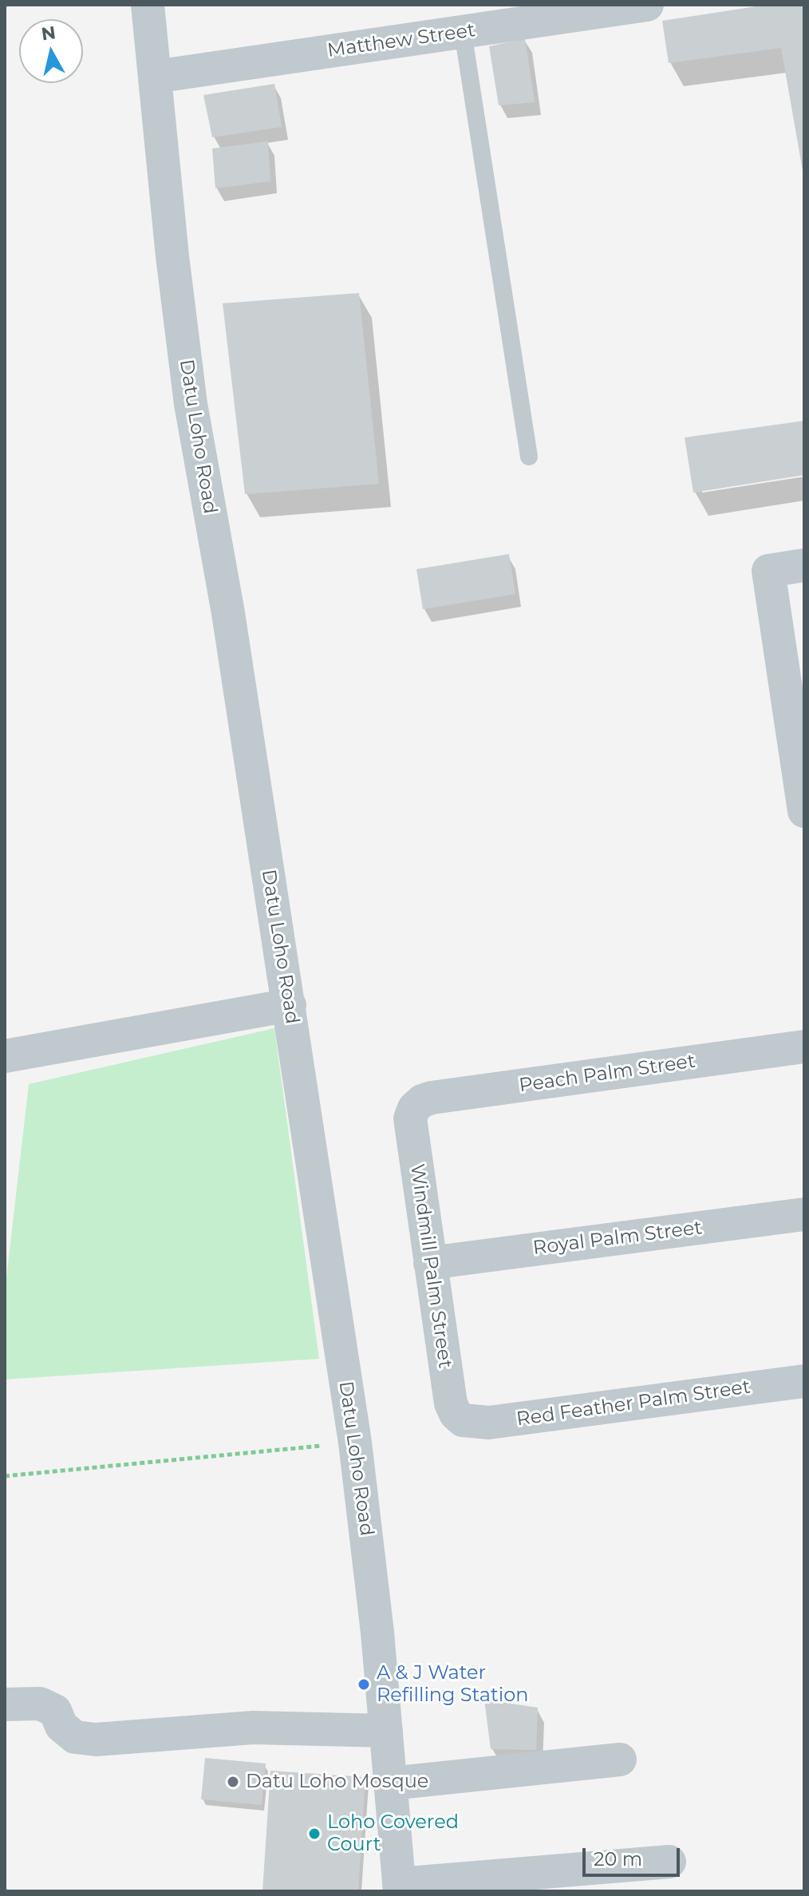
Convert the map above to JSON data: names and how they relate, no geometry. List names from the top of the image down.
{
  "streets": {
    "street": [
      "Matthew Street",
      "Datu Loho Road",
      "Peach Palm Street",
      "Royal Palm Street",
      "Windmill Palm Street",
      "Red Feather Palm Street"
    ]
  },
  "crossings": [
    ["Matthew Street", "Datu Loho Road"],
    ["Peach Palm Street", "Windmill Palm Street"],
    ["Royal Palm Street", "Windmill Palm Street"],
    ["Windmill Palm Street", "Red Feather Palm Street"]
  ],
  "places": ["A & J Water Refilling Station", "Datu Loho Mosque", "Loho Covered Court"],
  "scale_bar": "20 m",
  "north": "top"
}
